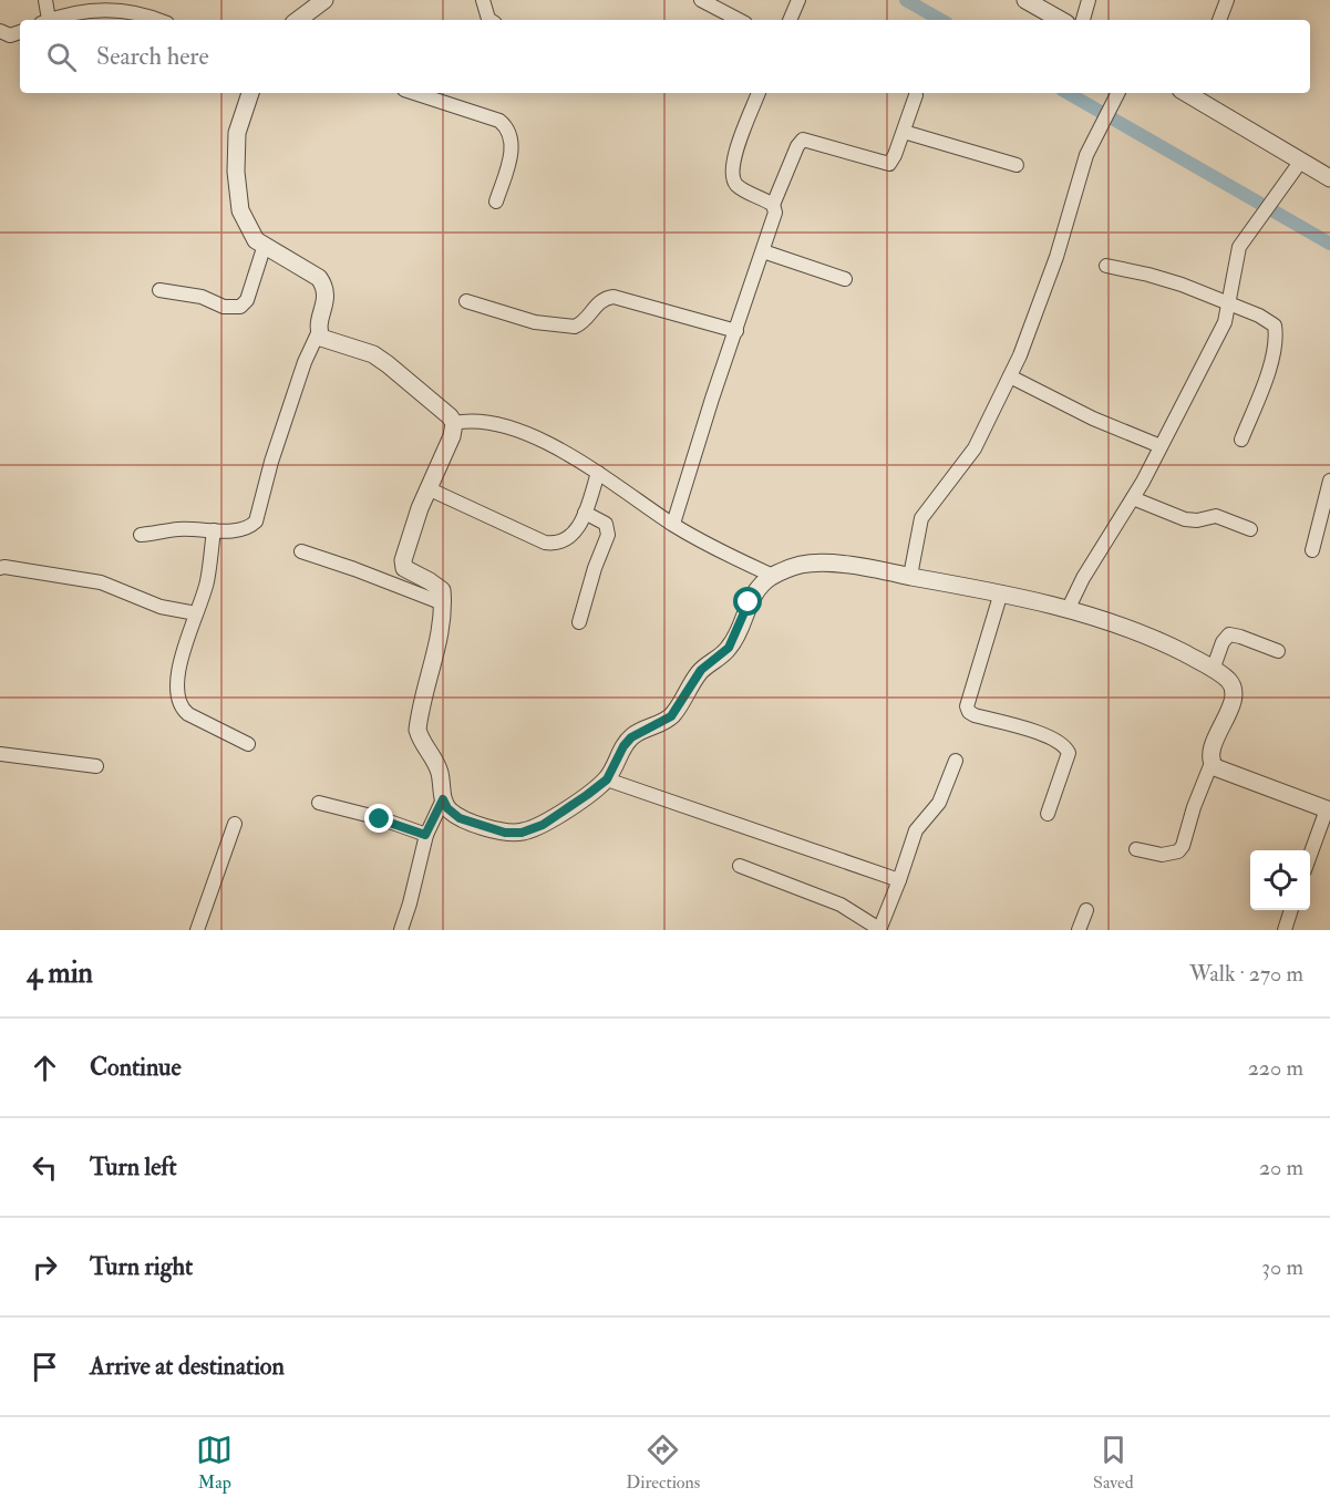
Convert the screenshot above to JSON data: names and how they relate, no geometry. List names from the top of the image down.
{
  "page": {
    "search": "Search here",
    "heading": ["4 min", "Walk · 270 m"],
    "list": [
      ["Continue", "220 m"],
      ["Turn left", "20 m"],
      ["Turn right", "30 m"],
      "Arrive at destination"
    ],
    "nav": ["Map", "Directions", "Saved"]
  }
}
